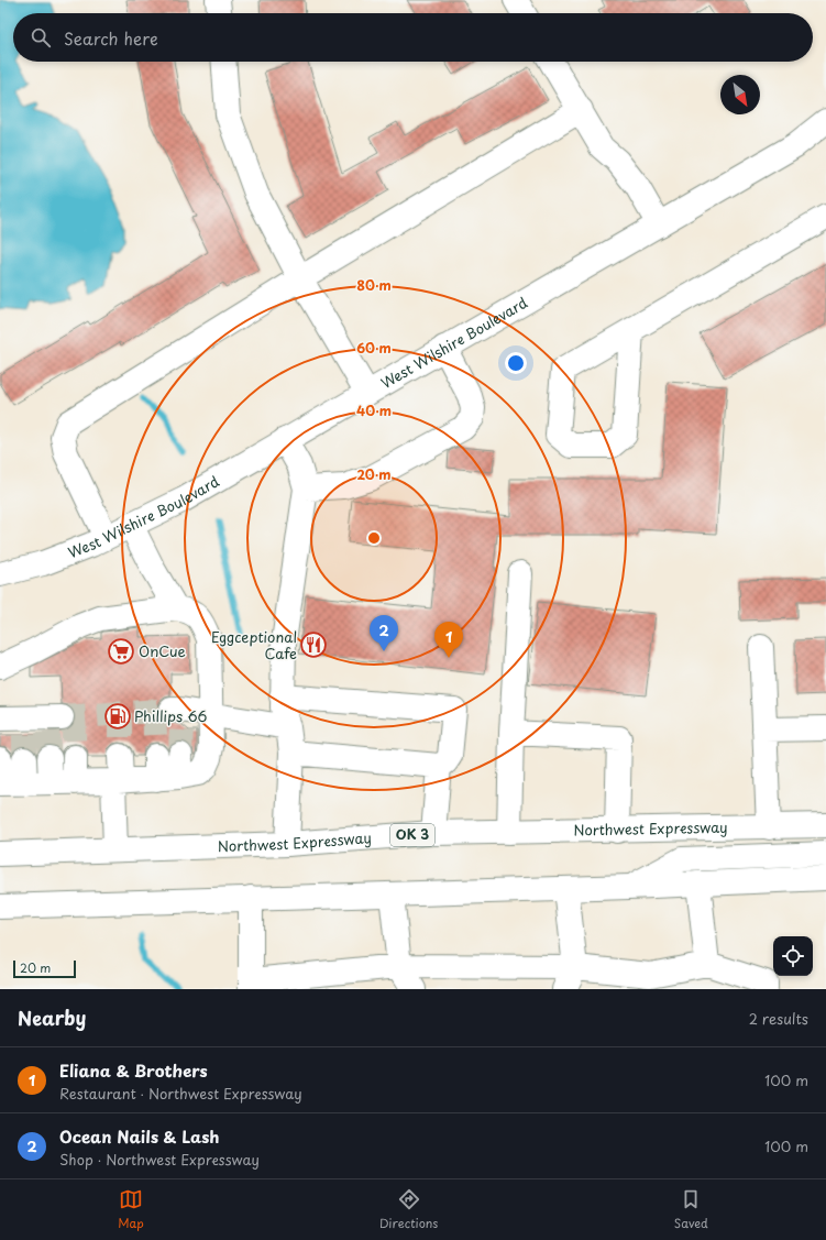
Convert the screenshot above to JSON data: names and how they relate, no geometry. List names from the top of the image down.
{
  "streets": {
    "main road": ["West Wilshire Boulevard", "Northwest Expressway", "OK 3"]
  },
  "places": {
    "restaurant": ["Eggceptional Cafe"],
    "supermarket": ["OnCue"],
    "fuel station": ["Phillips 66"]
  },
  "scale_bar": "20 m",
  "north": "bottom right",
  "page": {
    "search": "Search here",
    "pins": ["2", "1"],
    "scale": "20 m",
    "heading": ["Nearby", "2 results"],
    "list": [
      {
        "mark": "1",
        "name": "Eliana & Brothers",
        "note": "Restaurant · Northwest Expressway",
        "value": "100 m"
      },
      {
        "mark": "2",
        "name": "Ocean Nails & Lash",
        "note": "Shop · Northwest Expressway",
        "value": "100 m"
      }
    ],
    "nav": ["Map", "Directions", "Saved"]
  },
  "rings": [
    "80 m",
    "60 m",
    "40 m",
    "20 m"
  ]
}
